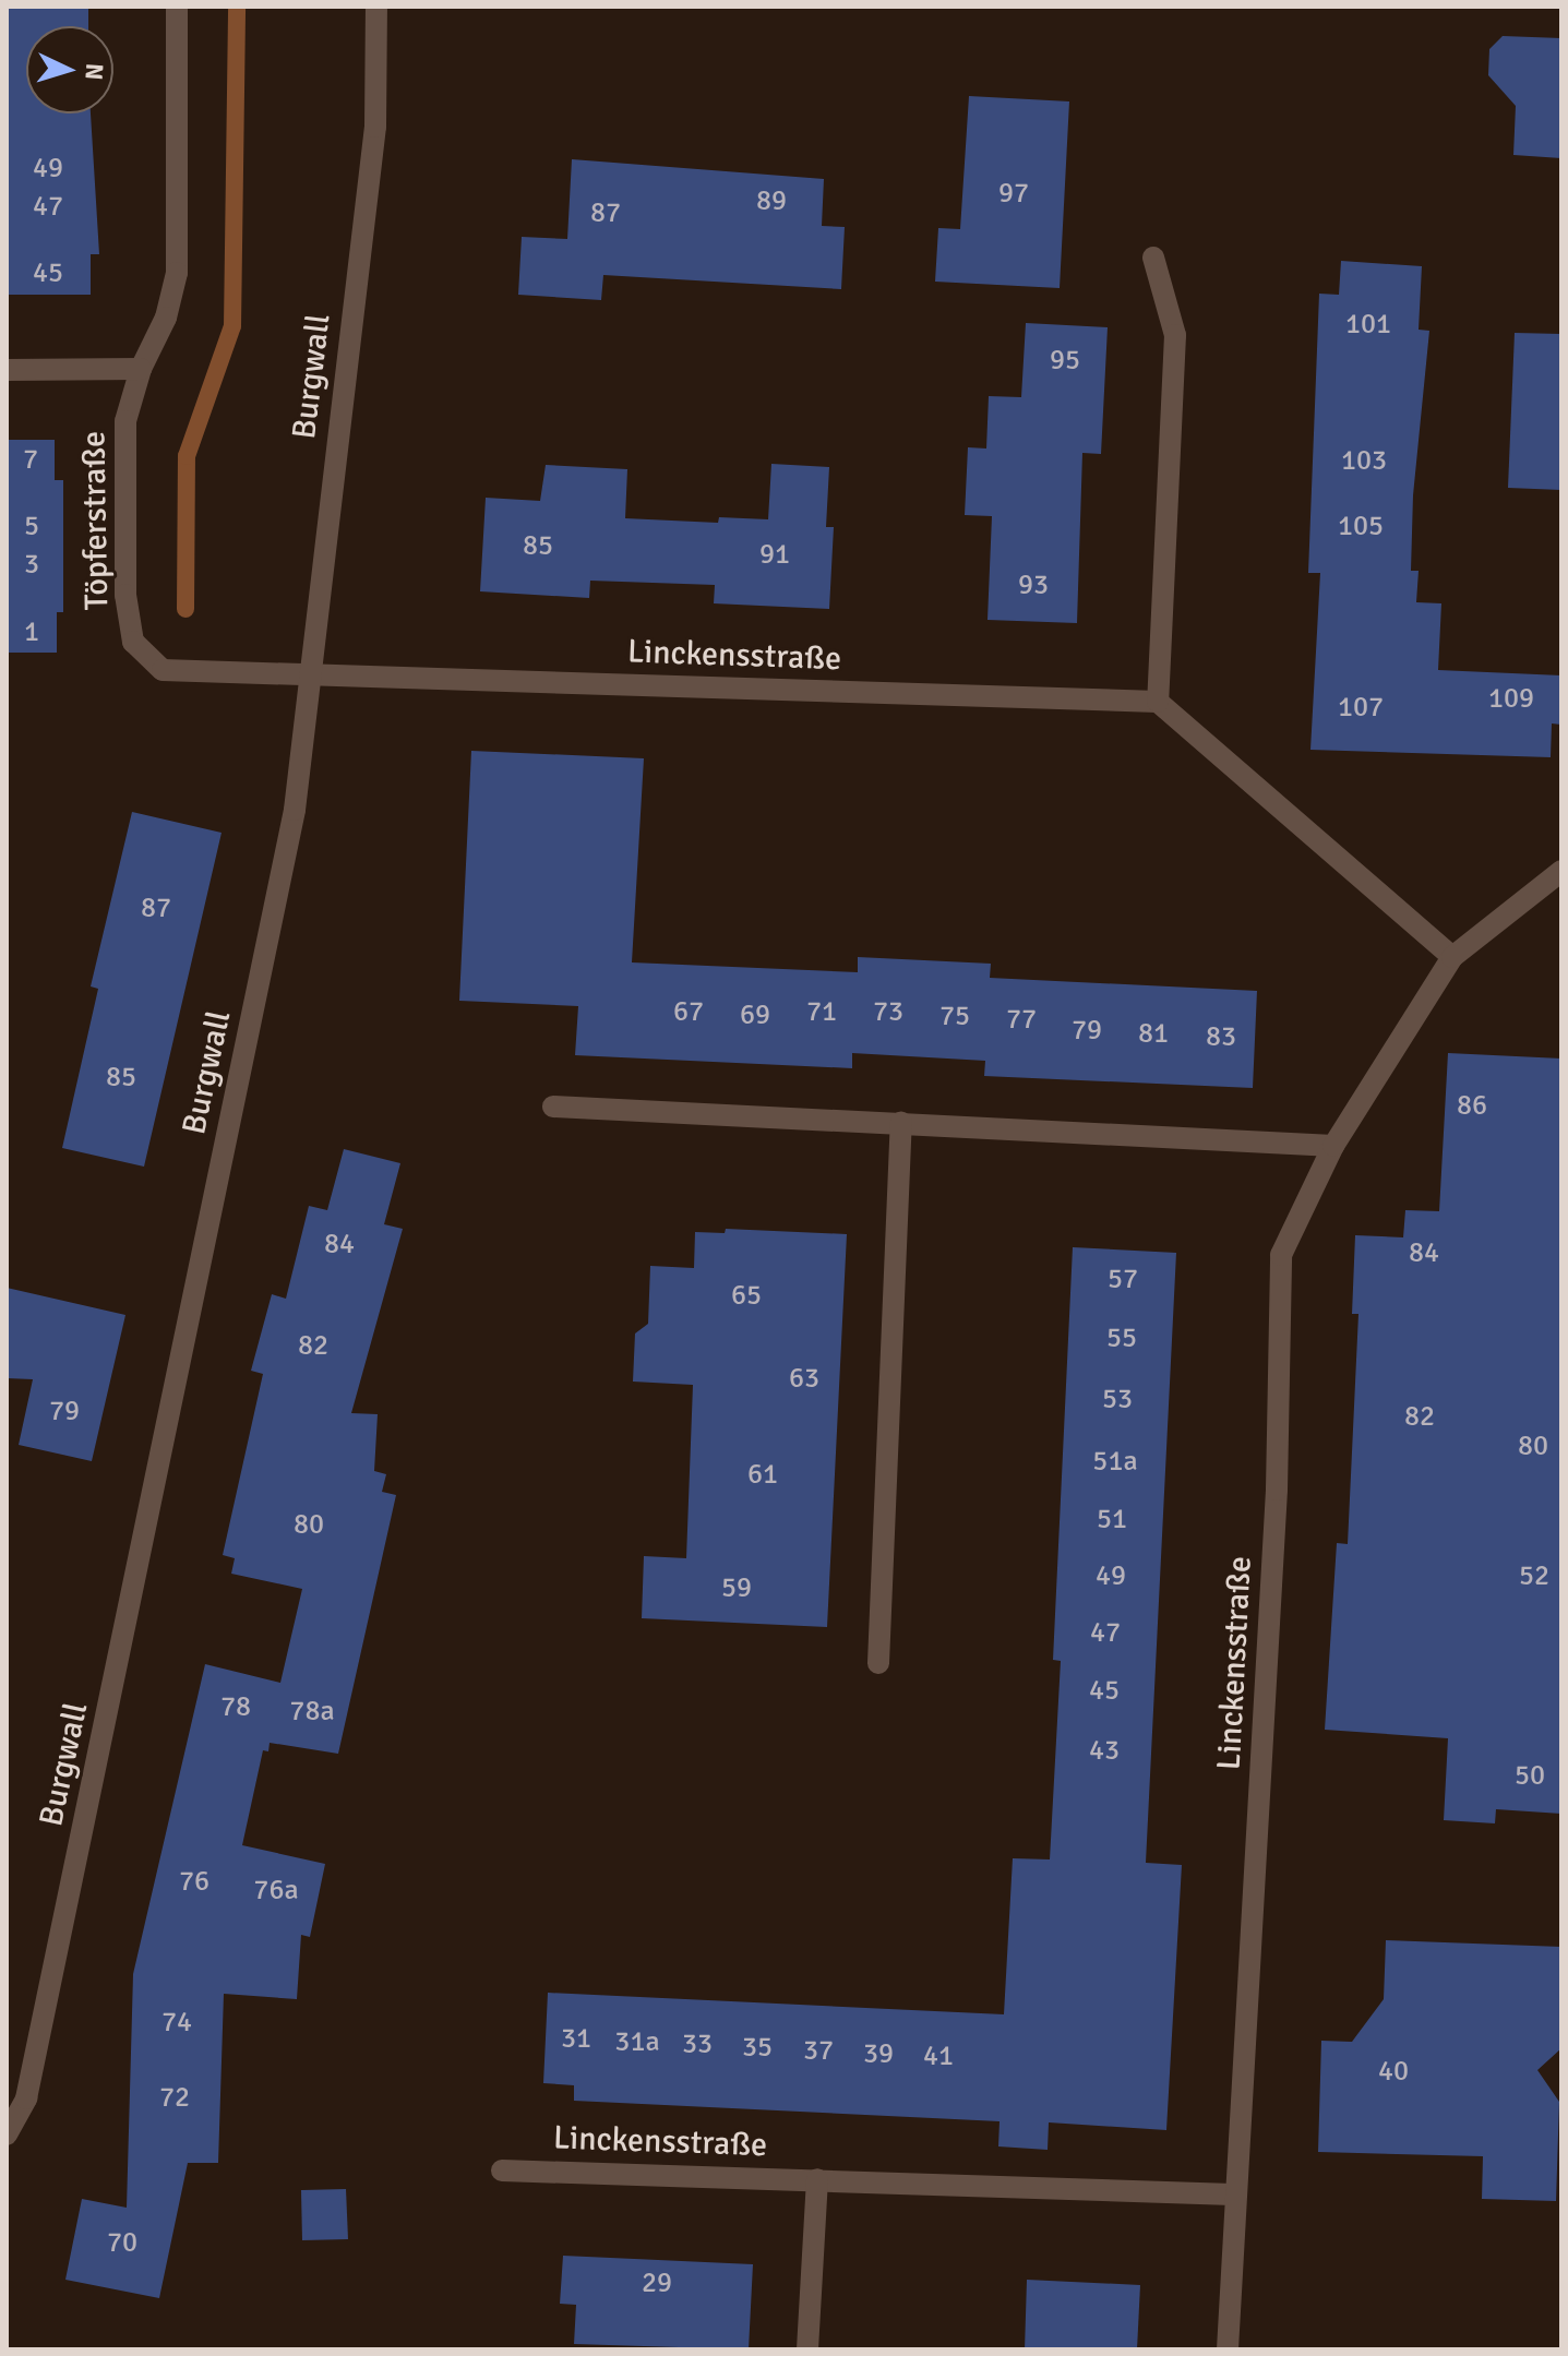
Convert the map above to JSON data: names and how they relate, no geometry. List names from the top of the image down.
{
  "streets": {
    "street": ["Burgwall", "Töpferstraße", "Linckensstraße"]
  },
  "crossings": [
    ["Burgwall", "Töpferstraße"],
    ["Burgwall", "Linckensstraße"],
    ["Töpferstraße", "Linckensstraße"]
  ],
  "house_numbers": [
    "49",
    "97",
    "89",
    "47",
    "87",
    "45",
    "101",
    "95",
    "7",
    "103",
    "5",
    "105",
    "85",
    "91",
    "3",
    "93",
    "1",
    "109",
    "107",
    "87",
    "67",
    "71",
    "73",
    "69",
    "75",
    "77",
    "79",
    "81",
    "83",
    "85",
    "86",
    "84",
    "84",
    "57",
    "65",
    "55",
    "82",
    "63",
    "53",
    "79",
    "82",
    "80",
    "51a",
    "61",
    "51",
    "80",
    "49",
    "52",
    "59",
    "47",
    "45",
    "78",
    "78a",
    "43",
    "50",
    "76",
    "76a",
    "74",
    "31",
    "31a",
    "33",
    "35",
    "37",
    "39",
    "41",
    "40",
    "72",
    "70",
    "29"
  ],
  "north": "right"
}
